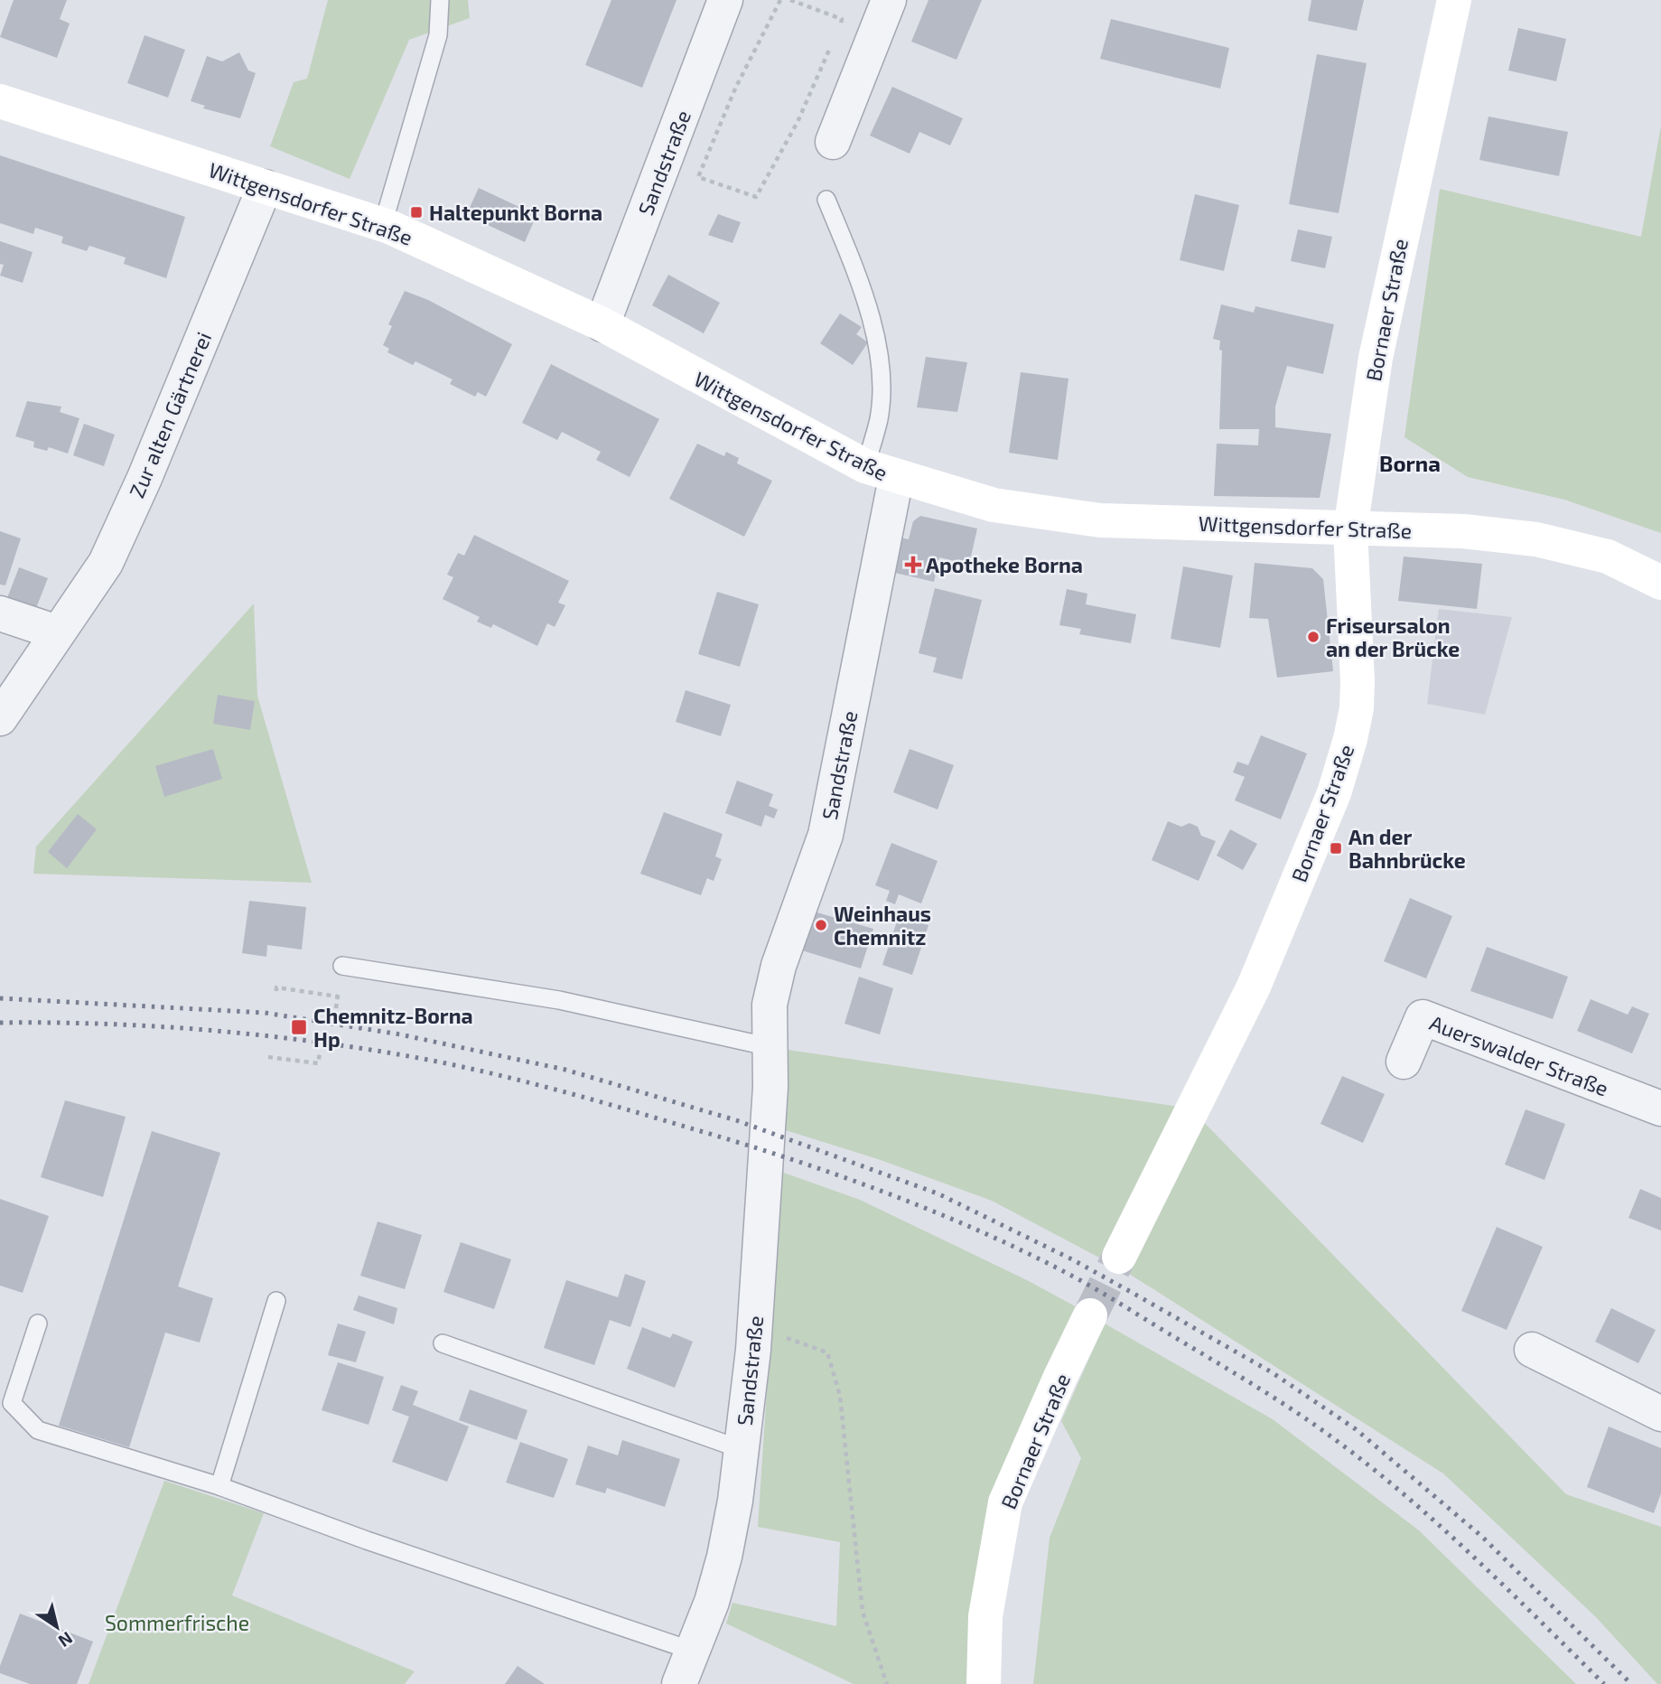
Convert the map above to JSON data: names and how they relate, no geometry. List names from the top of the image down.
{
  "streets": {
    "street": [
      "Sandstraße",
      "Wittgensdorfer Straße",
      "Bornaer Straße",
      "Zur alten Gärtnerei",
      "Auerswalder Straße"
    ]
  },
  "crossings": [
    ["Sandstraße", "Wittgensdorfer Straße"],
    ["Wittgensdorfer Straße", "Bornaer Straße"],
    ["Wittgensdorfer Straße", "Zur alten Gärtnerei"]
  ],
  "districts": ["Borna"],
  "parks": ["Sommerfrische"],
  "places": {
    "transit": ["Haltepunkt Borna", "An der Bahnbrücke", "Chemnitz-Borna Hp"],
    "health": ["Apotheke Borna"],
    "other": ["Friseursalon an der Brücke", "Weinhaus Chemnitz"]
  },
  "north": "bottom right"
}
